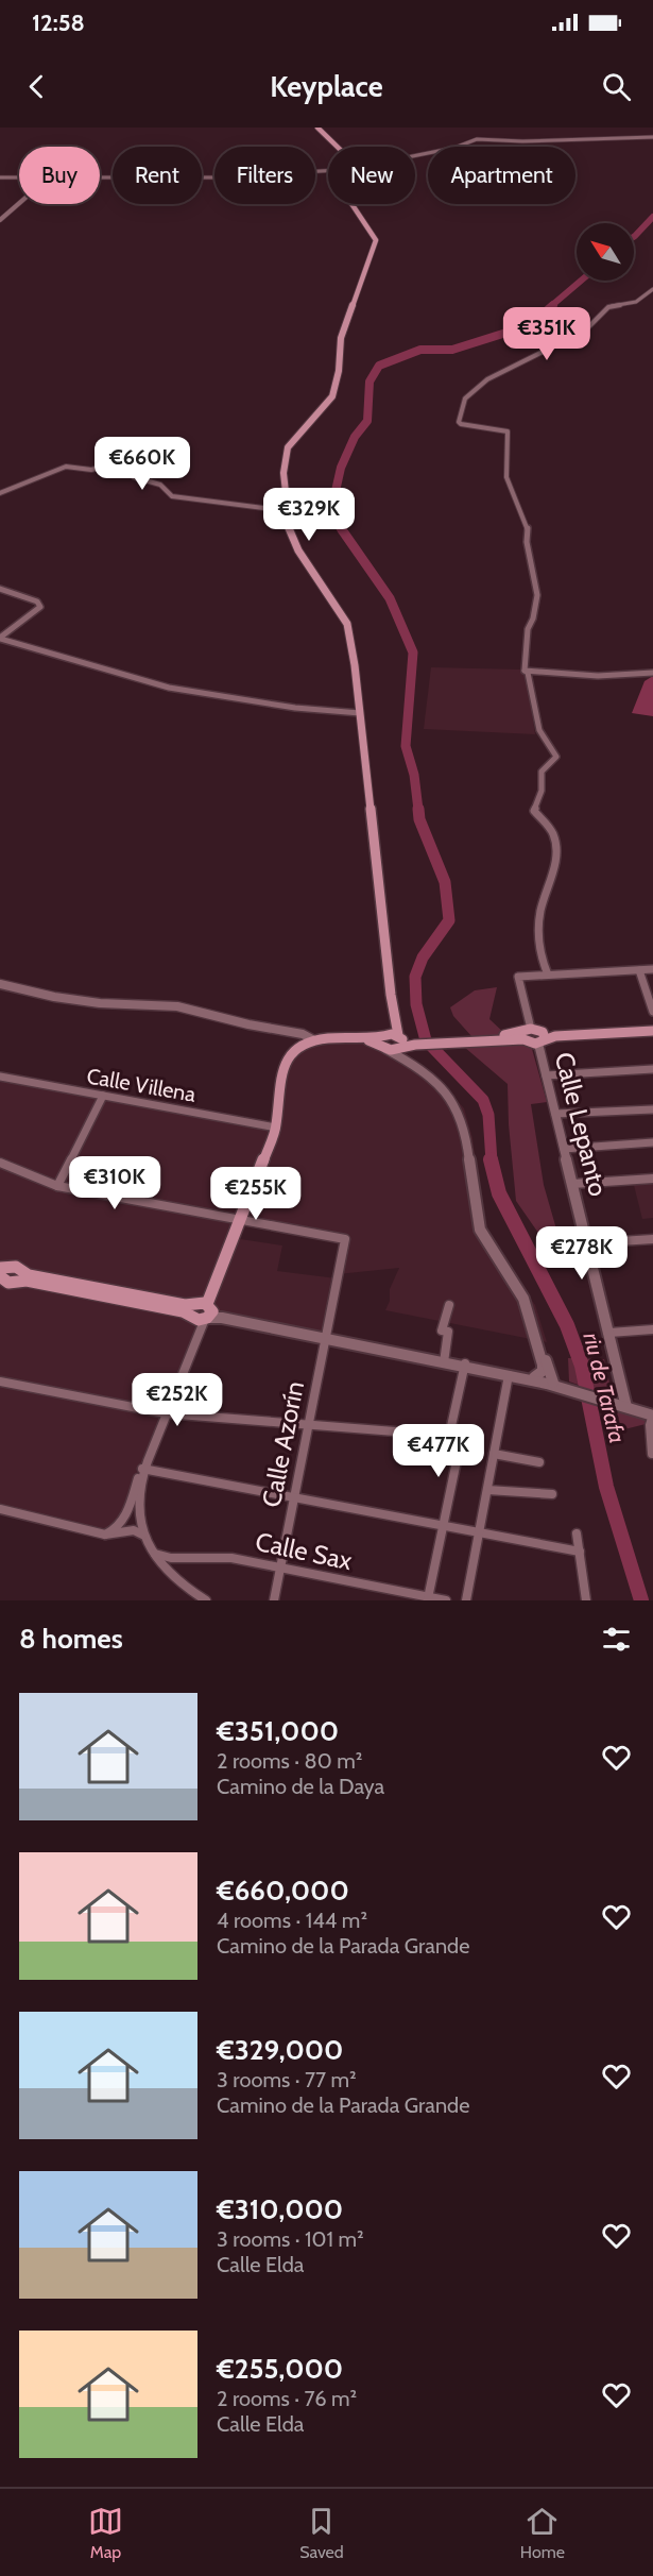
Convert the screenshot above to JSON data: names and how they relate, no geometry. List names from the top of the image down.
{
  "streets": {
    "street": [
      "Calle Villena",
      "Calle Lepanto",
      "Calle Azorín",
      "Calle Sax"
    ]
  },
  "crossings": [
    ["Calle Azorín", "Calle Sax"]
  ],
  "water": ["riu de Tarafa"],
  "north": "top left",
  "page": {
    "status": "12:58",
    "header": "Keyplace",
    "chip": [
      "Buy",
      "Rent",
      "Filters",
      "New",
      "Apartment"
    ],
    "price": [
      "€351K",
      "€660K",
      "€329K",
      "€310K",
      "€255K",
      "€278K",
      "€252K",
      "€477K"
    ],
    "heading": "8 homes",
    "list": [
      {
        "name": "€351,000",
        "note": "2 rooms · 80 m² · Camino de la Daya"
      },
      {
        "name": "€660,000",
        "note": "4 rooms · 144 m² · Camino de la Parada Grande"
      },
      {
        "name": "€329,000",
        "note": "3 rooms · 77 m² · Camino de la Parada Grande"
      },
      {
        "name": "€310,000",
        "note": "3 rooms · 101 m² · Calle Elda"
      },
      {
        "name": "€255,000",
        "note": "2 rooms · 76 m² · Calle Elda"
      }
    ],
    "tabs": ["Map", "Saved", "Home"]
  }
}
